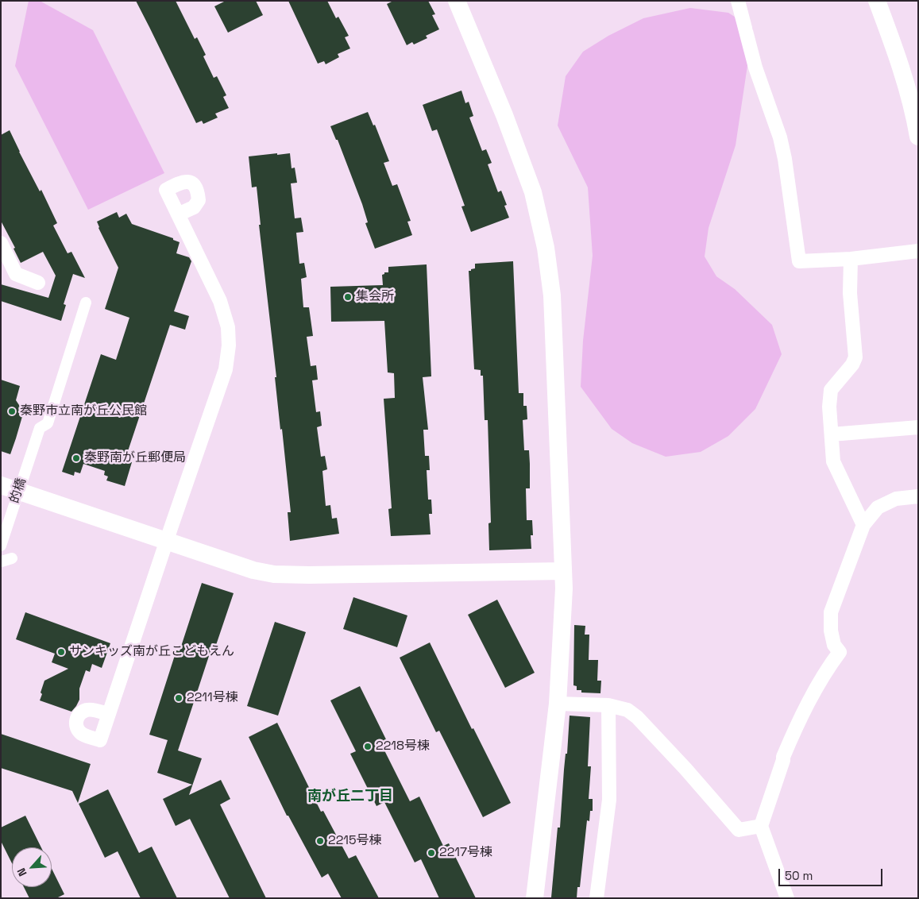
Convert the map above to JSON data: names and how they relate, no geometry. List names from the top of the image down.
{
  "streets": {
    "street": ["的橋"]
  },
  "districts": ["南が丘二丁目"],
  "places": [
    "集会所",
    "秦野市立南が丘公民館",
    "秦野南が丘郵便局",
    "サンキッズ南が丘こどもえん",
    "2211号棟",
    "2218号棟",
    "2215号棟",
    "2217号棟"
  ],
  "scale_bar": "50 m",
  "north": "bottom left"
}
